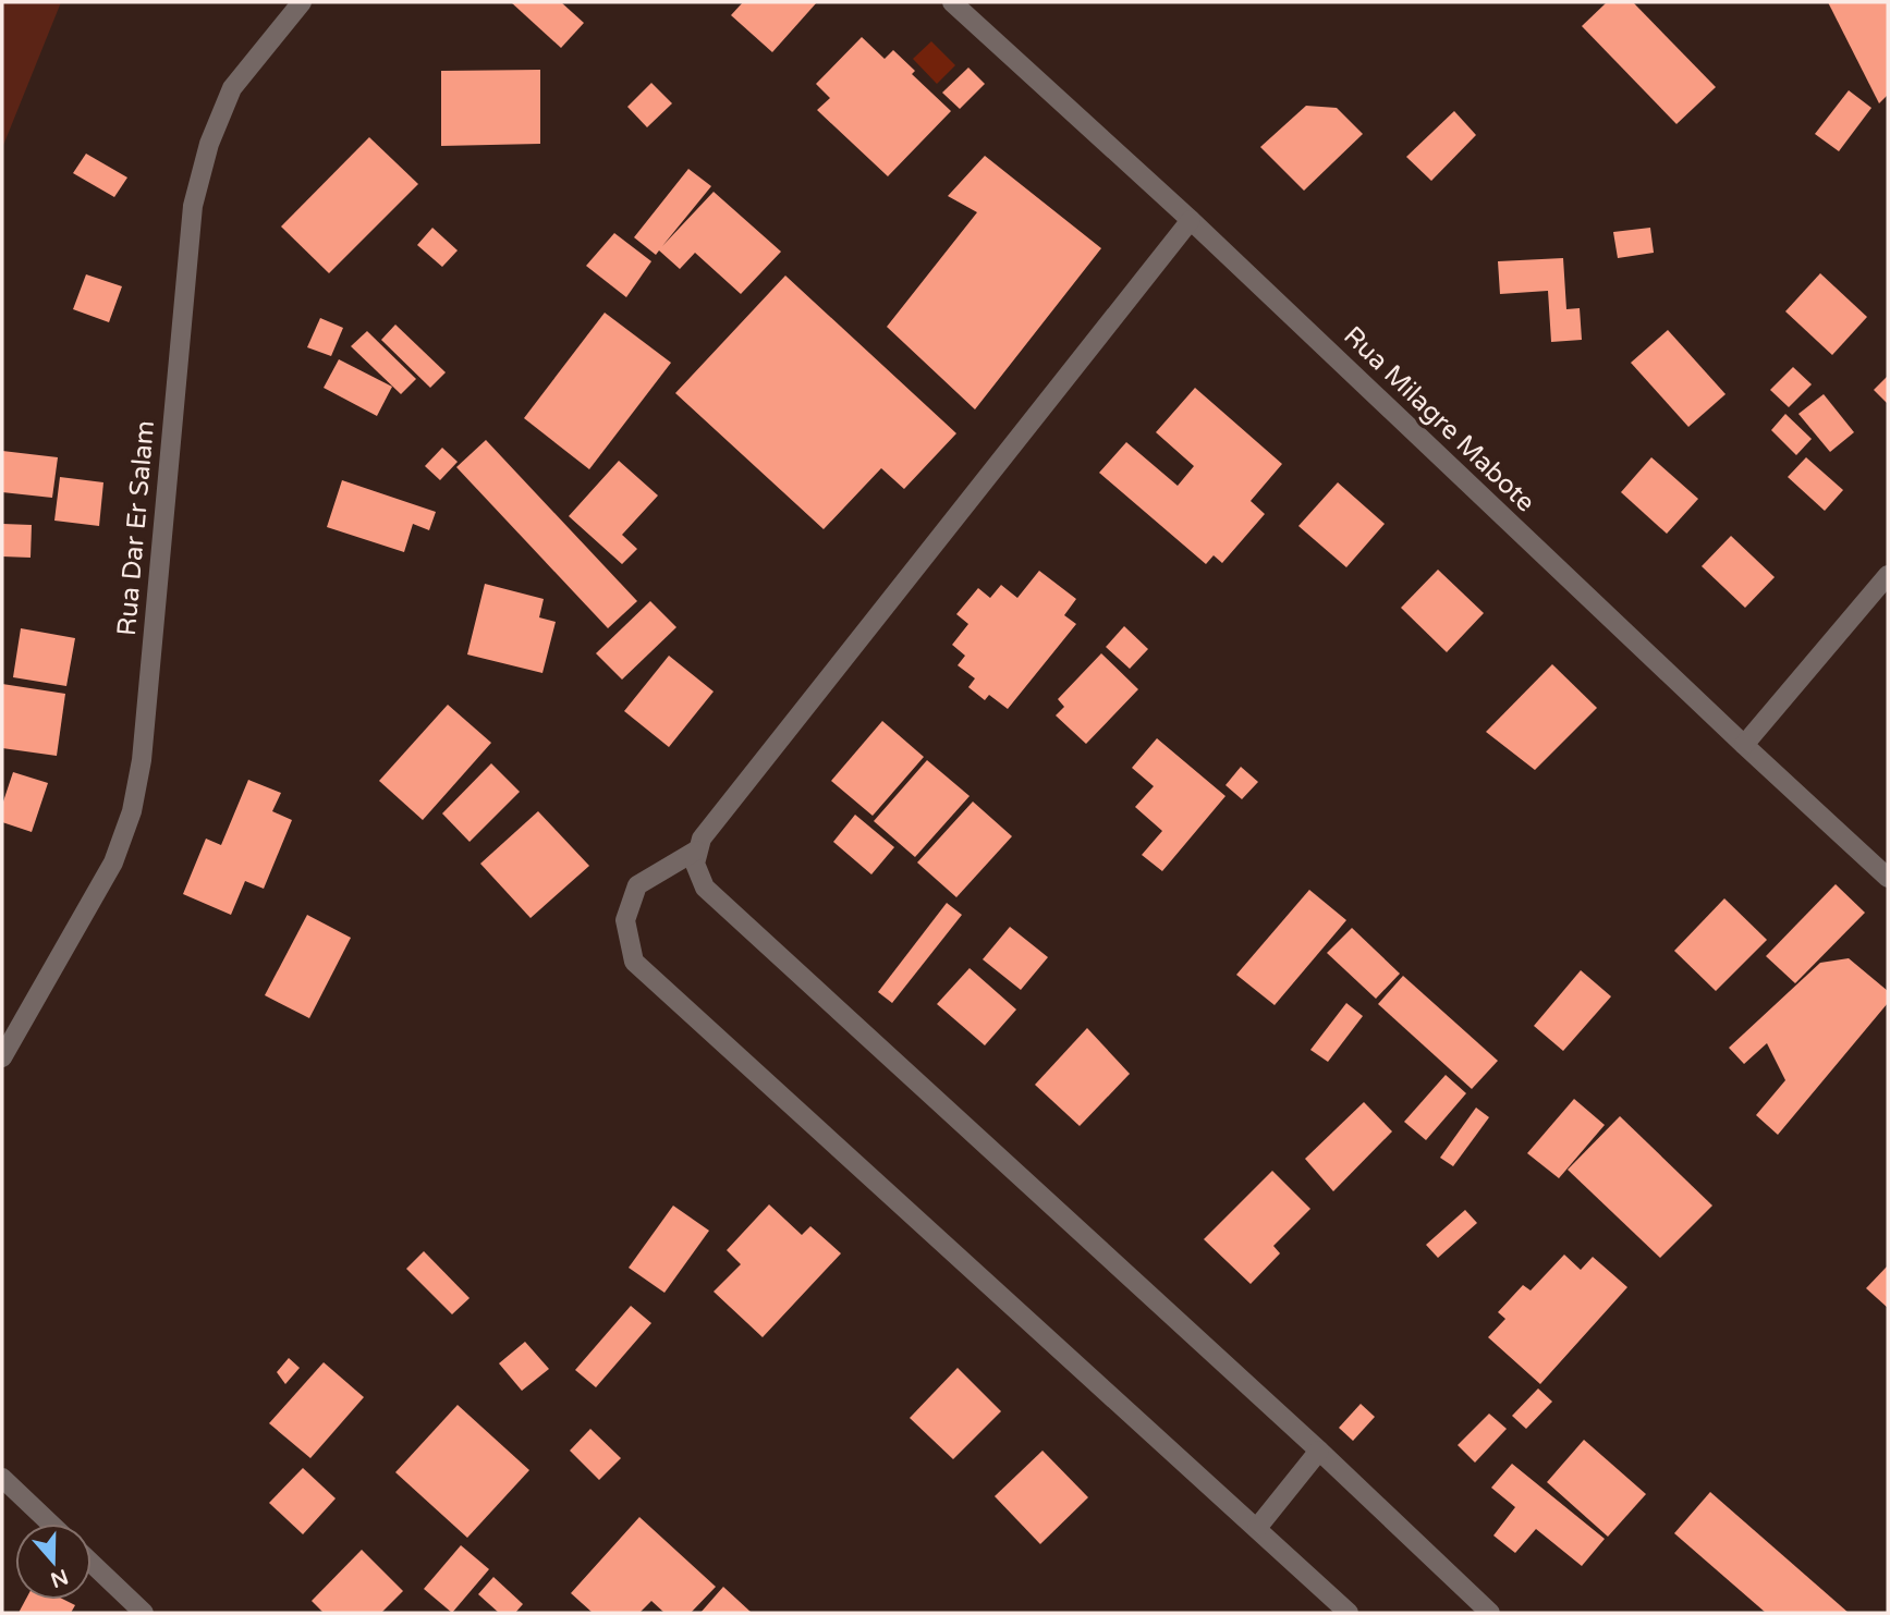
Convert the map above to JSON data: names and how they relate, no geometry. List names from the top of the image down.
{
  "streets": {
    "street": ["Rua Milagre Mabote", "Rua Dar Er Salam"]
  },
  "north": "bottom"
}
